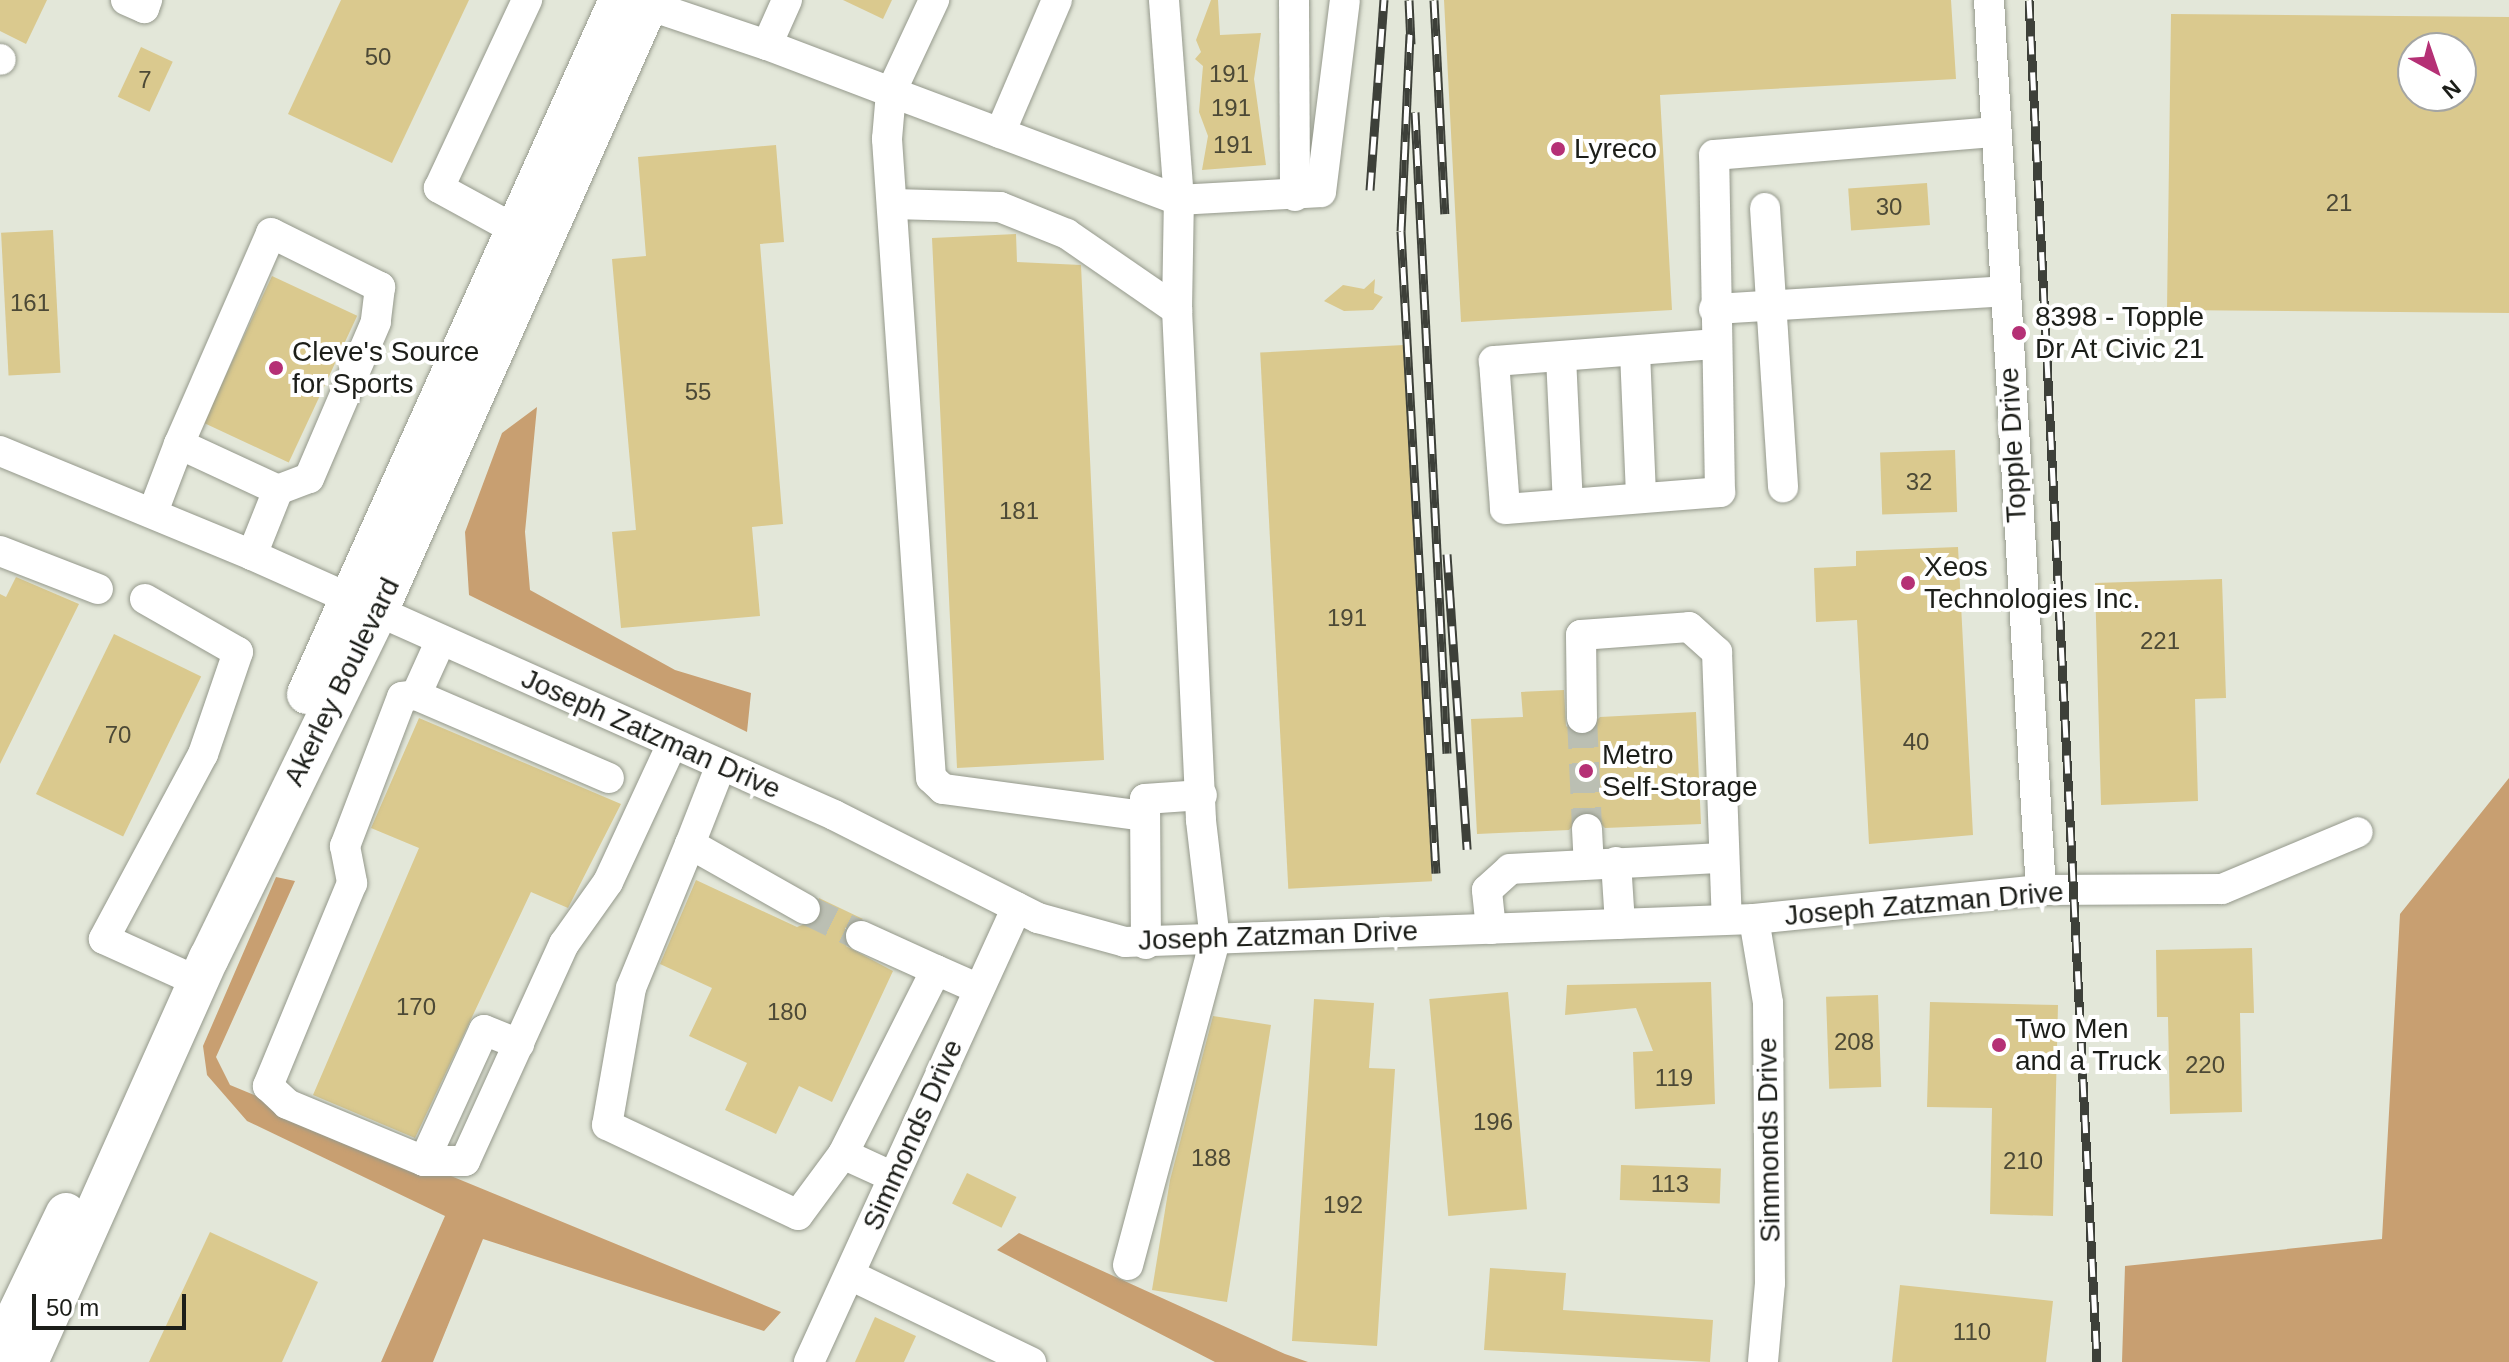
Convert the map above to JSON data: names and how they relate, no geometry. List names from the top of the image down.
{
  "streets": {
    "main road": ["Akerley Boulevard"],
    "street": ["Topple Drive", "Joseph Zatzman Drive", "Simmonds Drive"]
  },
  "crossings": [
    ["Topple Drive", "Joseph Zatzman Drive"],
    ["Akerley Boulevard", "Joseph Zatzman Drive"],
    ["Joseph Zatzman Drive", "Simmonds Drive"]
  ],
  "places": [
    "Lyreco",
    "8398 - Topple Dr At Civic 21",
    "Cleve's Source for Sports",
    "Xeos Technologies Inc.",
    "Metro Self-Storage",
    "Two Men and a Truck"
  ],
  "house_numbers": [
    "50",
    "191",
    "7",
    "191",
    "191",
    "21",
    "30",
    "161",
    "55",
    "32",
    "181",
    "191",
    "221",
    "70",
    "40",
    "170",
    "180",
    "208",
    "220",
    "119",
    "196",
    "188",
    "210",
    "113",
    "192",
    "110"
  ],
  "scale_bar": "50 m",
  "north": "bottom right"
}
